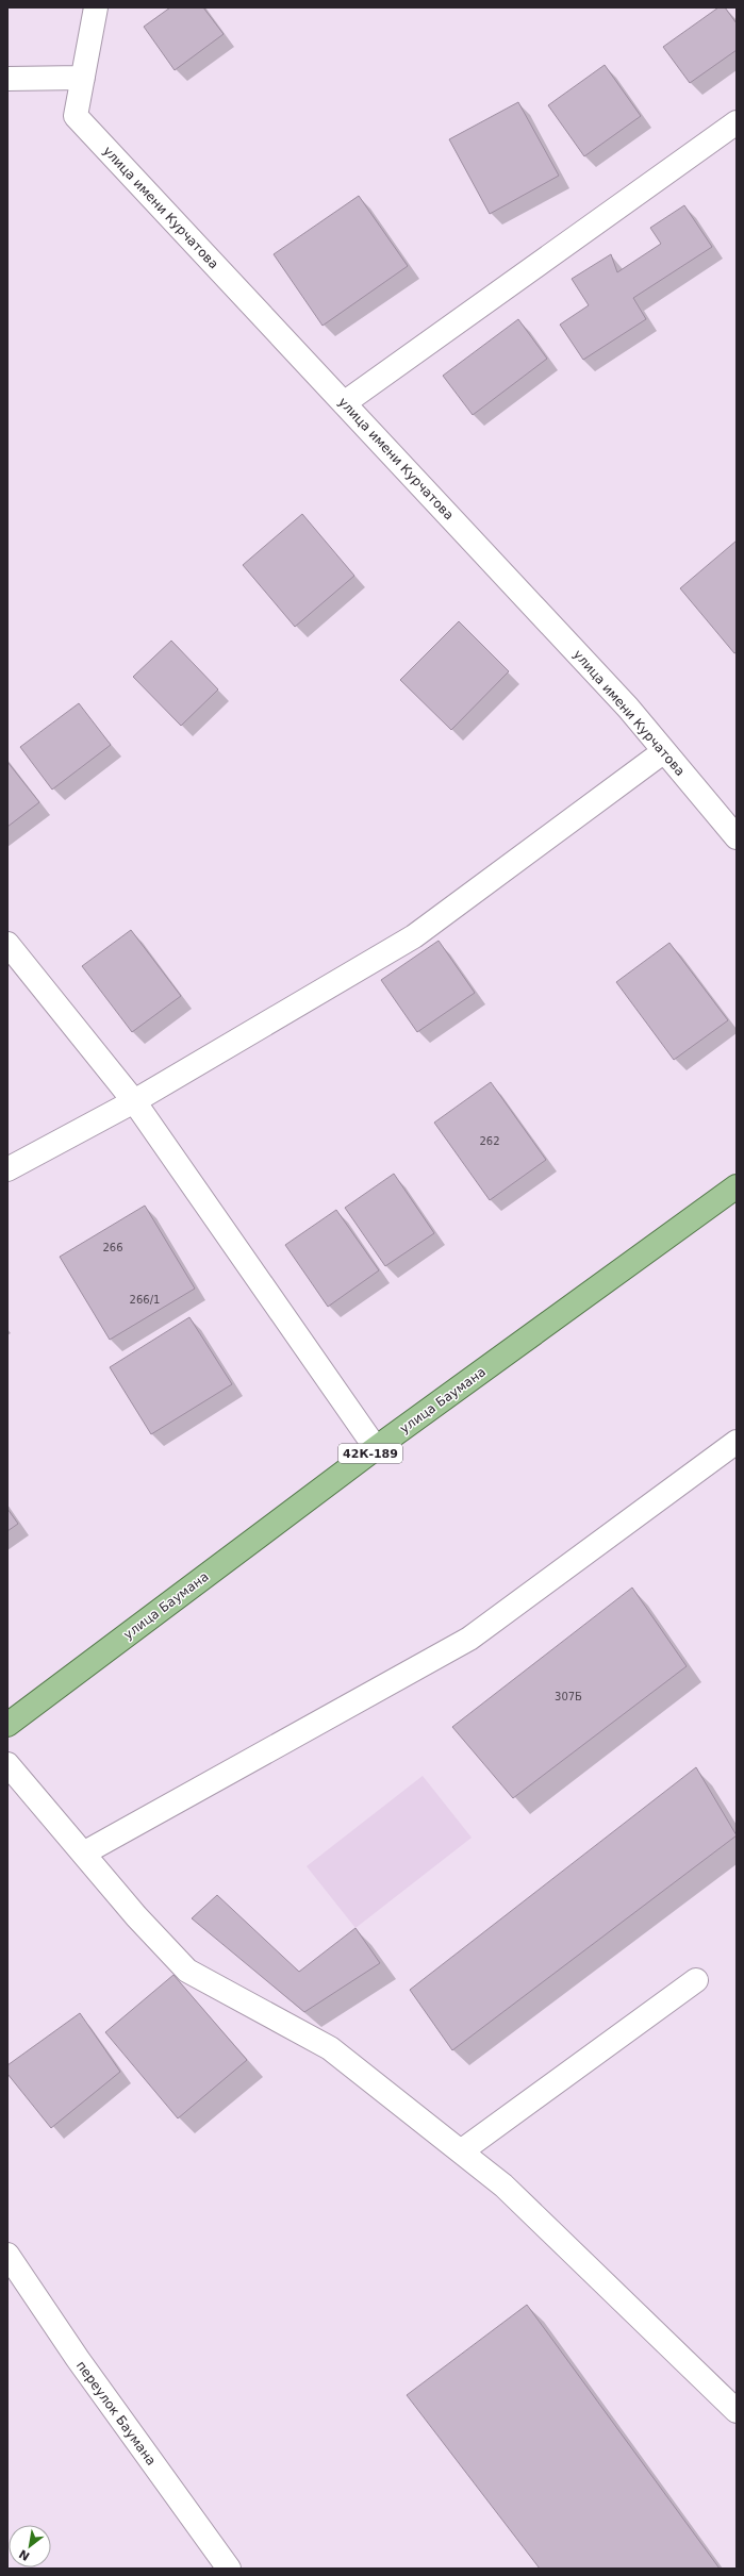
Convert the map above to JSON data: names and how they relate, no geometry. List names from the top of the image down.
{
  "streets": {
    "main road": ["улица Баумана", "42К-189"],
    "street": ["улица имени Курчатова", "переулок Баумана"]
  },
  "house_numbers": [
    "262",
    "266",
    "266/1",
    "307Б"
  ],
  "north": "bottom left"
}
